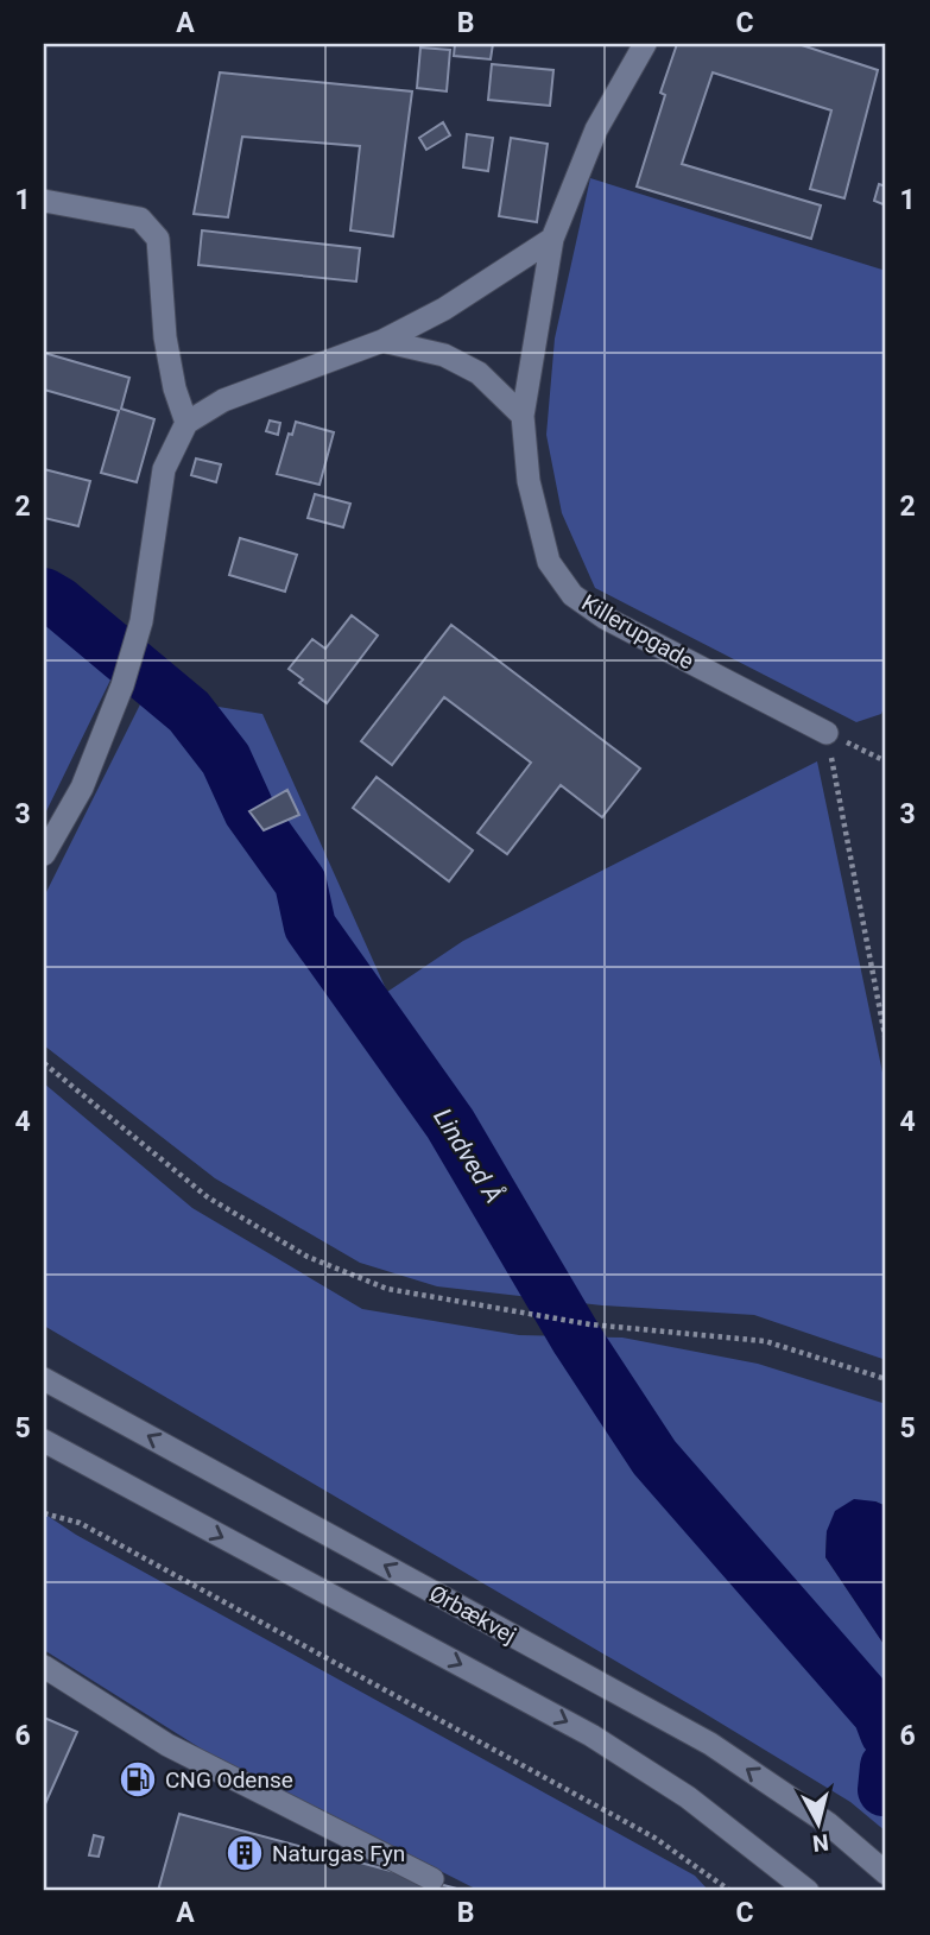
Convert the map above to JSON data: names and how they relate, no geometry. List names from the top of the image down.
{
  "streets": {
    "street": ["Killerupgade", "Ørbækvej"]
  },
  "water": ["Lindved Å"],
  "places": {
    "fuel station": ["CNG Odense"],
    "building": ["Naturgas Fyn"]
  },
  "north": "bottom",
  "grid": {
    "columns": ["A", "B", "C"],
    "rows": [
      "1",
      "2",
      "3",
      "4",
      "5",
      "6"
    ]
  }
}
